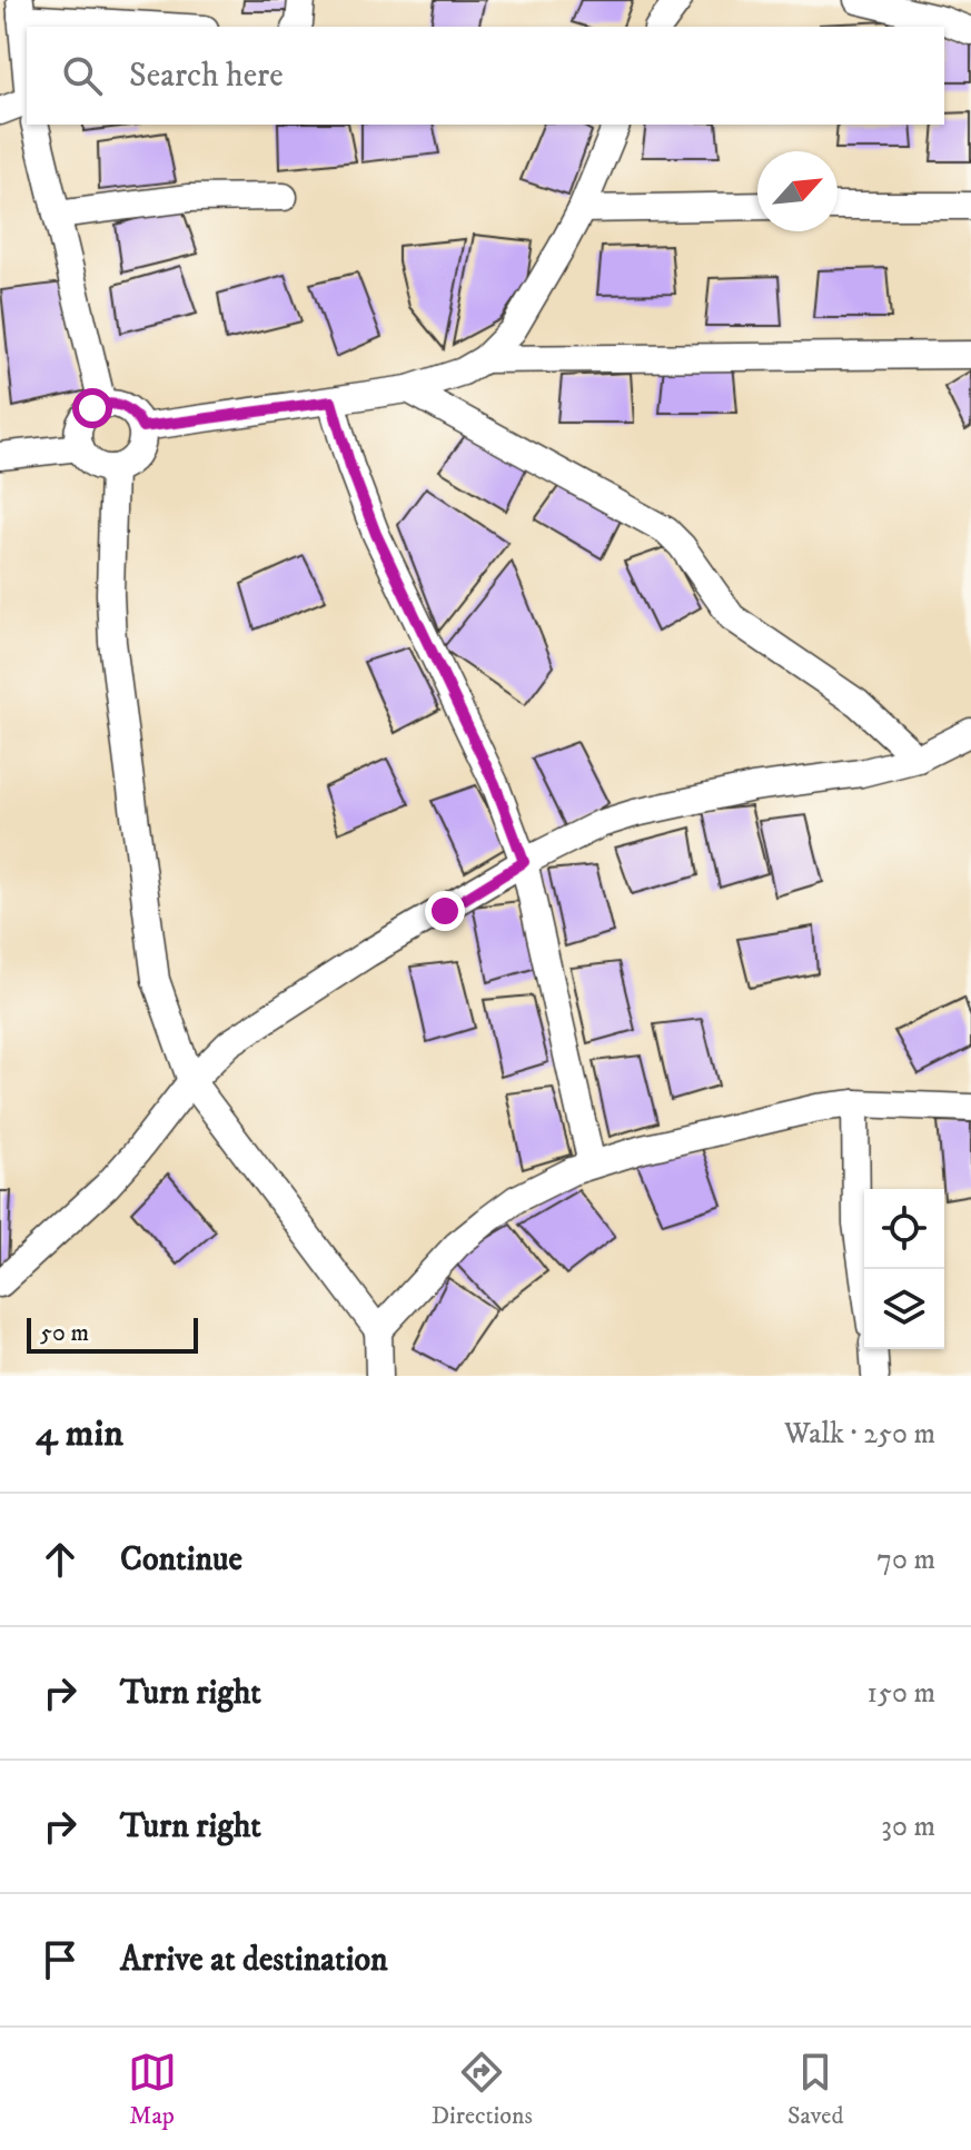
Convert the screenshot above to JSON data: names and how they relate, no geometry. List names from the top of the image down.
{
  "scale_bar": "50 m",
  "north": "top right",
  "page": {
    "search": "Search here",
    "scale": "50 m",
    "heading": ["4 min", "Walk · 250 m"],
    "list": [
      ["Continue", "70 m"],
      ["Turn right", "150 m"],
      ["Turn right", "30 m"],
      "Arrive at destination"
    ],
    "nav": ["Map", "Directions", "Saved"]
  }
}
